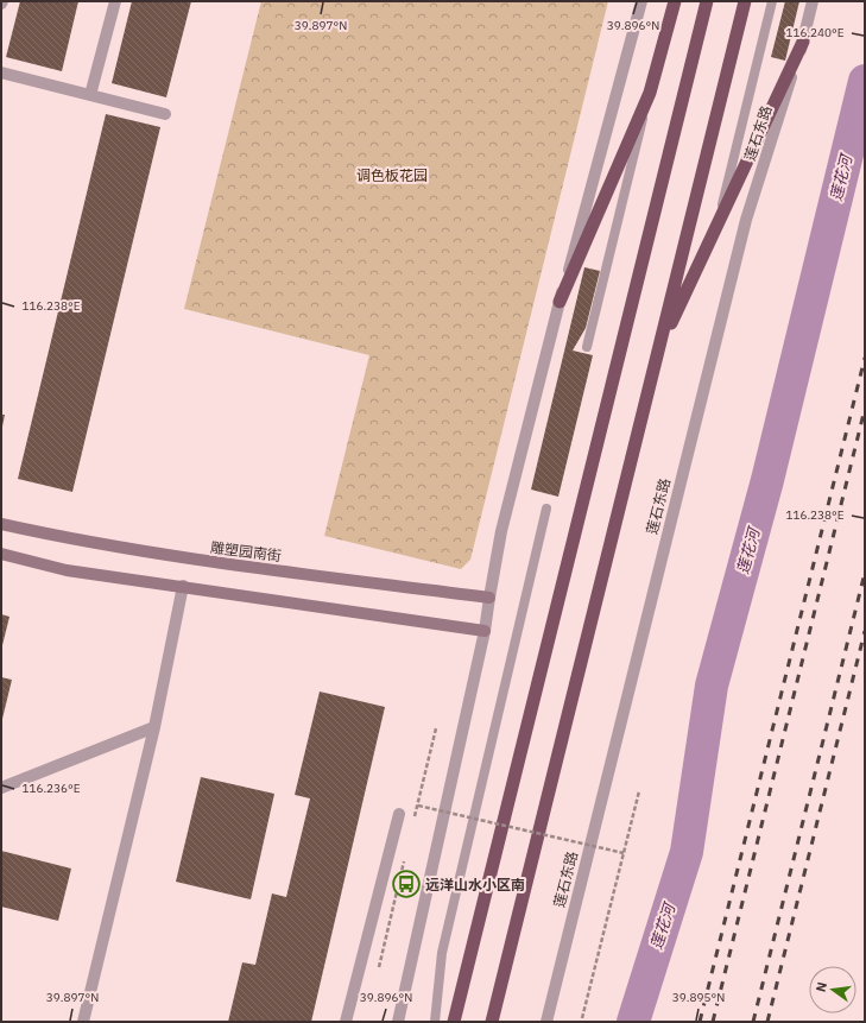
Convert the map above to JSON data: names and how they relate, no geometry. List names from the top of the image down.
{
  "streets": {
    "main road": ["雕塑园南街"],
    "street": ["莲石东路"]
  },
  "water": ["莲花河"],
  "parks": ["调色板花园"],
  "places": {
    "bus stop": ["远洋山水小区南"]
  },
  "north": "left",
  "coordinates": [
    "39.897°N",
    "39.896°N",
    "116.240°E",
    "116.238°E",
    "116.236°E",
    "39.895°N"
  ]
}
